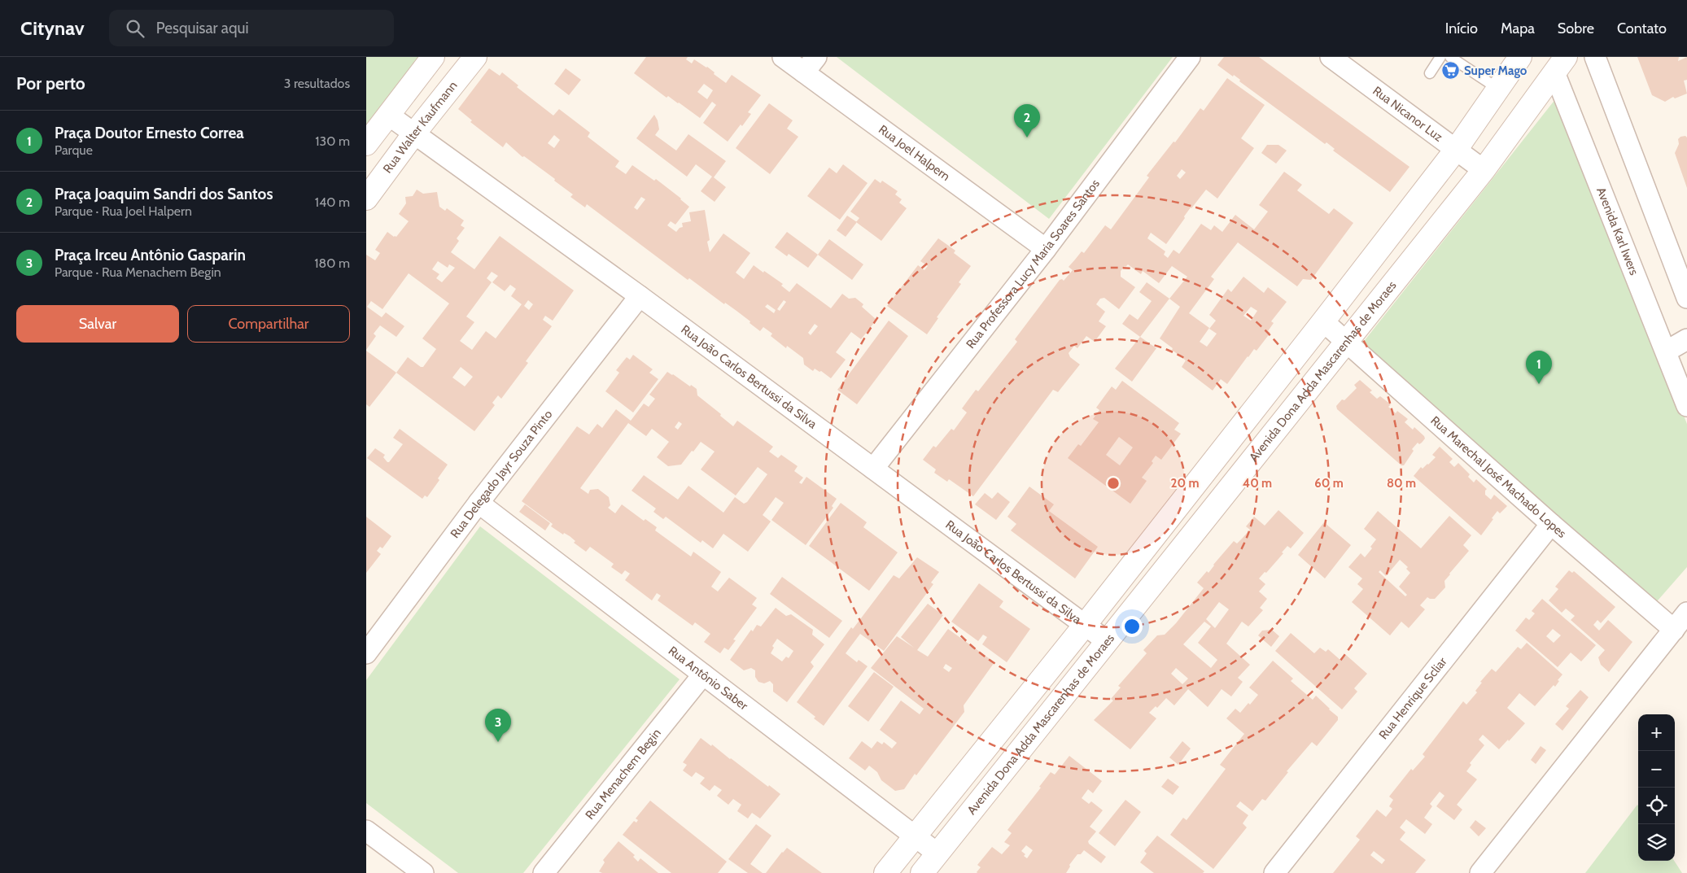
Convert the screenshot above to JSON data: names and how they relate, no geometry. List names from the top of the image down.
{
  "streets": {
    "main road": ["Rua Walter Kaufmann", "Avenida Dona Adda Mascarenhas de Moraes"],
    "street": [
      "Rua Nicanor Luz",
      "Rua Joel Halpern",
      "Avenida Karl Iwers",
      "Rua Professora Lucy Maria Soares Santos",
      "Rua João Carlos Bertussi da Silva",
      "Rua Delegado Jayr Souza Pinto",
      "Rua Marechal José Machado Lopes",
      "Rua Antônio Saber",
      "Rua Henrique Scliar",
      "Rua Menachem Begin"
    ]
  },
  "crossings": [
    ["Rua Nicanor Luz", "Avenida Dona Adda Mascarenhas de Moraes"],
    ["Rua Walter Kaufmann", "Rua João Carlos Bertussi da Silva"],
    ["Rua Joel Halpern", "Rua Professora Lucy Maria Soares Santos"],
    ["Avenida Karl Iwers", "Avenida Dona Adda Mascarenhas de Moraes"],
    ["Rua Professora Lucy Maria Soares Santos", "Rua João Carlos Bertussi da Silva"],
    ["Avenida Dona Adda Mascarenhas de Moraes", "Rua João Carlos Bertussi da Silva"],
    ["Avenida Dona Adda Mascarenhas de Moraes", "Rua Marechal José Machado Lopes"],
    ["Avenida Dona Adda Mascarenhas de Moraes", "Rua Antônio Saber"],
    ["Rua João Carlos Bertussi da Silva", "Rua Delegado Jayr Souza Pinto"],
    ["Rua Delegado Jayr Souza Pinto", "Rua Antônio Saber"],
    ["Rua Marechal José Machado Lopes", "Rua Henrique Scliar"],
    ["Rua Antônio Saber", "Rua Menachem Begin"]
  ],
  "places": {
    "supermarket": ["Super Mago"]
  },
  "page": {
    "header": "Citynav",
    "search": "Pesquisar aqui",
    "nav": [
      "Início",
      "Mapa",
      "Sobre",
      "Contato"
    ],
    "heading": ["Por perto", "3 resultados"],
    "pins": ["2", "1", "3"],
    "list": [
      {
        "mark": "1",
        "name": "Praça Doutor Ernesto Correa",
        "note": "Parque",
        "value": "130 m"
      },
      {
        "mark": "2",
        "name": "Praça Joaquim Sandri dos Santos",
        "note": "Parque · Rua Joel Halpern",
        "value": "140 m"
      },
      {
        "mark": "3",
        "name": "Praça Irceu Antônio Gasparin",
        "note": "Parque · Rua Menachem Begin",
        "value": "180 m"
      }
    ],
    "buttons": ["Salvar", "Compartilhar"],
    "map_buttons": ["+", "−"]
  },
  "rings": [
    "20 m",
    "40 m",
    "60 m",
    "80 m"
  ]
}
